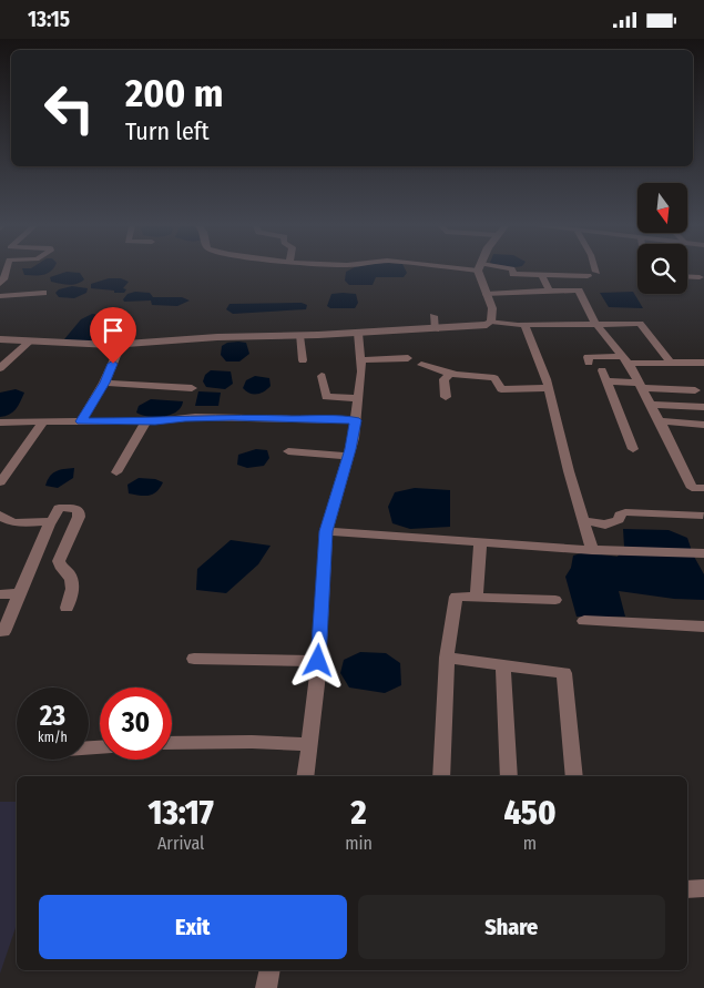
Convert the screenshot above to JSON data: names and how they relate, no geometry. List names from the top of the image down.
{
  "north": "bottom",
  "page": {
    "status": "13:15",
    "turn": ["200 m", "Turn left"],
    "speed": "23 km/h",
    "limit": "30",
    "eta": [
      "13:17",
      "Arrival",
      "2",
      "min",
      "450",
      "m"
    ],
    "buttons": ["Exit", "Share"]
  }
}
